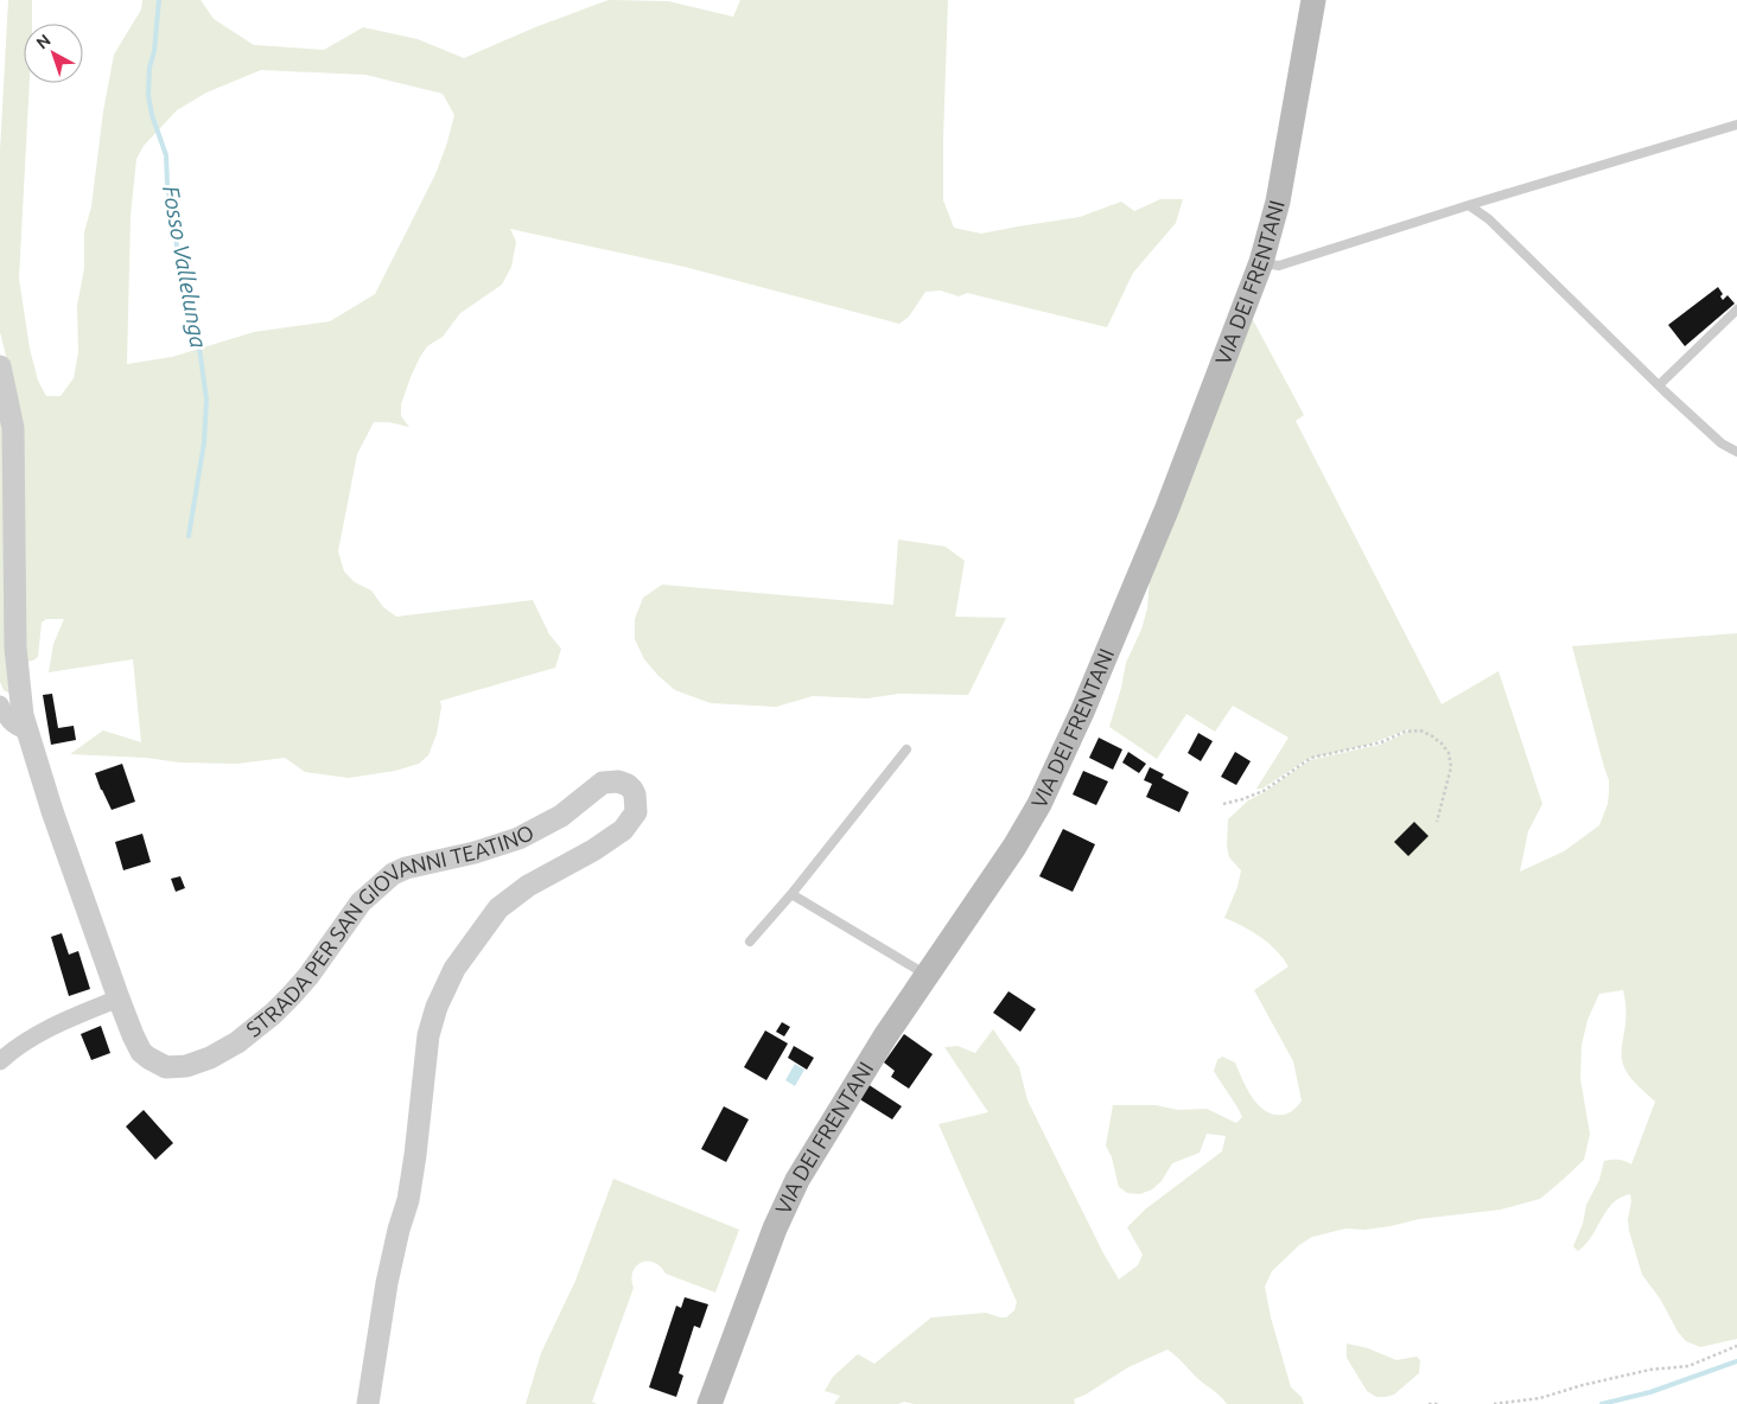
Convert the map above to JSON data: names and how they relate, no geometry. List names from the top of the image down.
{
  "streets": {
    "main road": ["VIA DEI FRENTANI"],
    "street": ["STRADA PER SAN GIOVANNI TEATINO"]
  },
  "water": ["Fosso Vallelunga"],
  "north": "top left"
}
